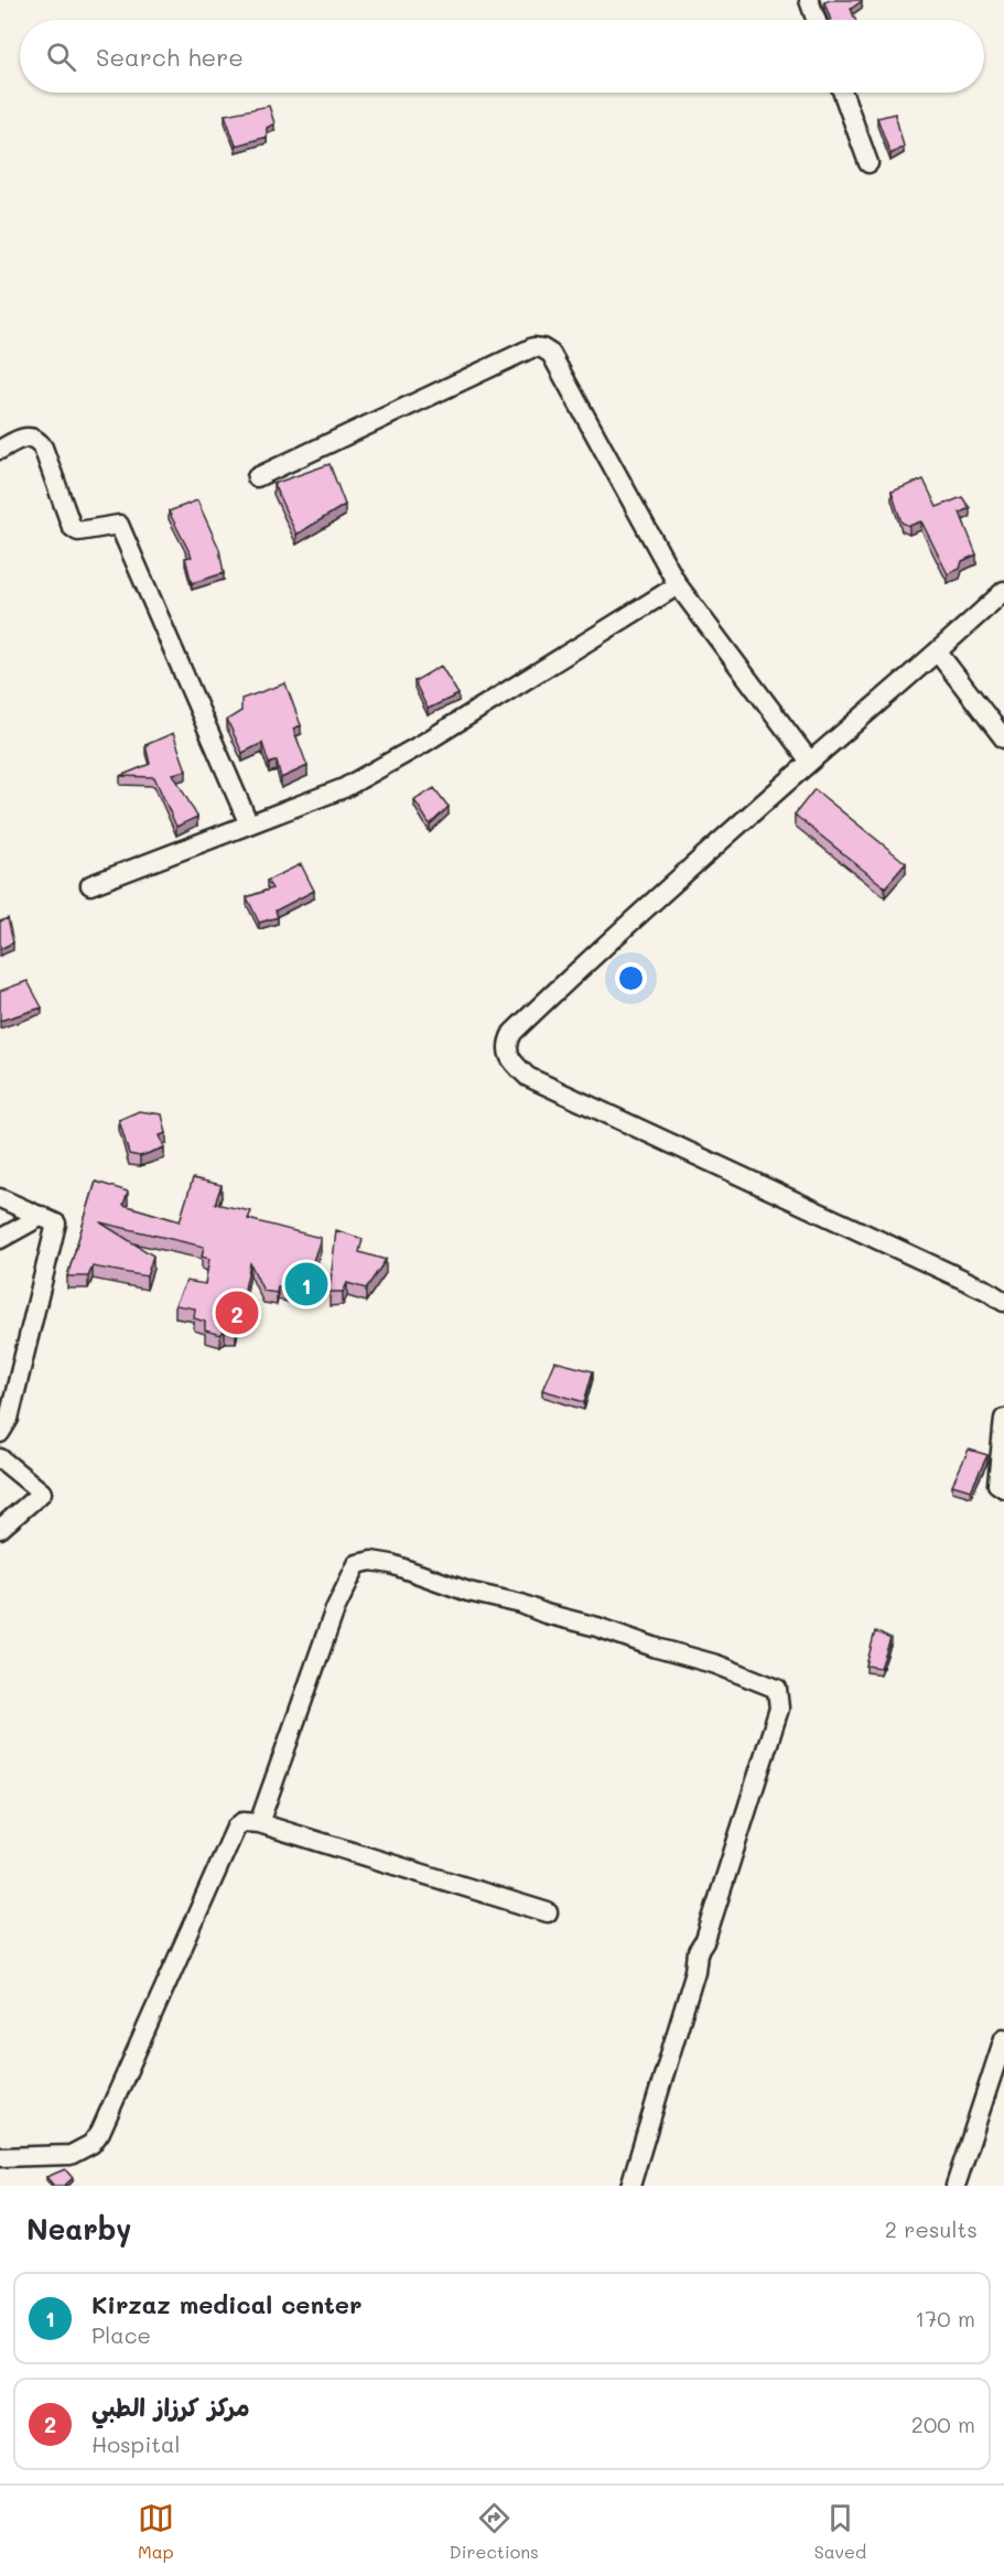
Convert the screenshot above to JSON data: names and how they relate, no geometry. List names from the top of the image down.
{
  "page": {
    "search": "Search here",
    "pins": ["1", "2"],
    "heading": ["Nearby", "2 results"],
    "list": [
      {
        "mark": "1",
        "name": "Kirzaz medical center",
        "note": "Place",
        "value": "170 m"
      },
      {
        "mark": "2",
        "name": "مركز كرزاز الطبي",
        "note": "Hospital",
        "value": "200 m"
      }
    ],
    "nav": ["Map", "Directions", "Saved"]
  }
}
